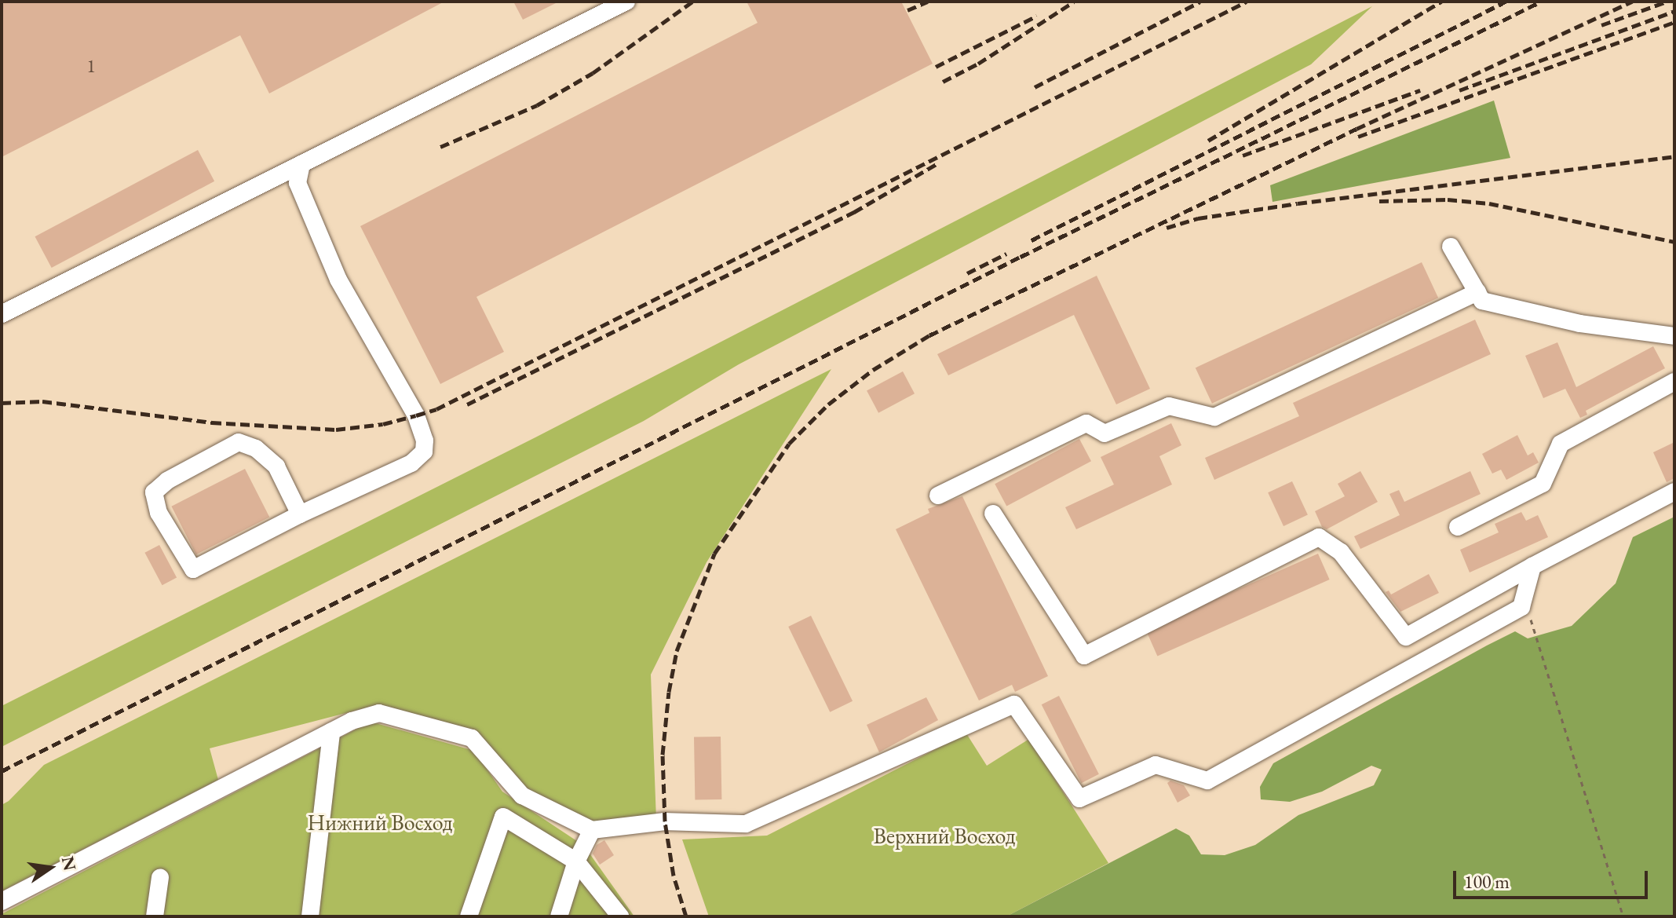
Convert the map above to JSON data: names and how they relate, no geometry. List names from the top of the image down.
{
  "parks": ["Нижний Восход", "Верхний Восход"],
  "house_numbers": ["1"],
  "scale_bar": "100 m",
  "north": "right"
}
